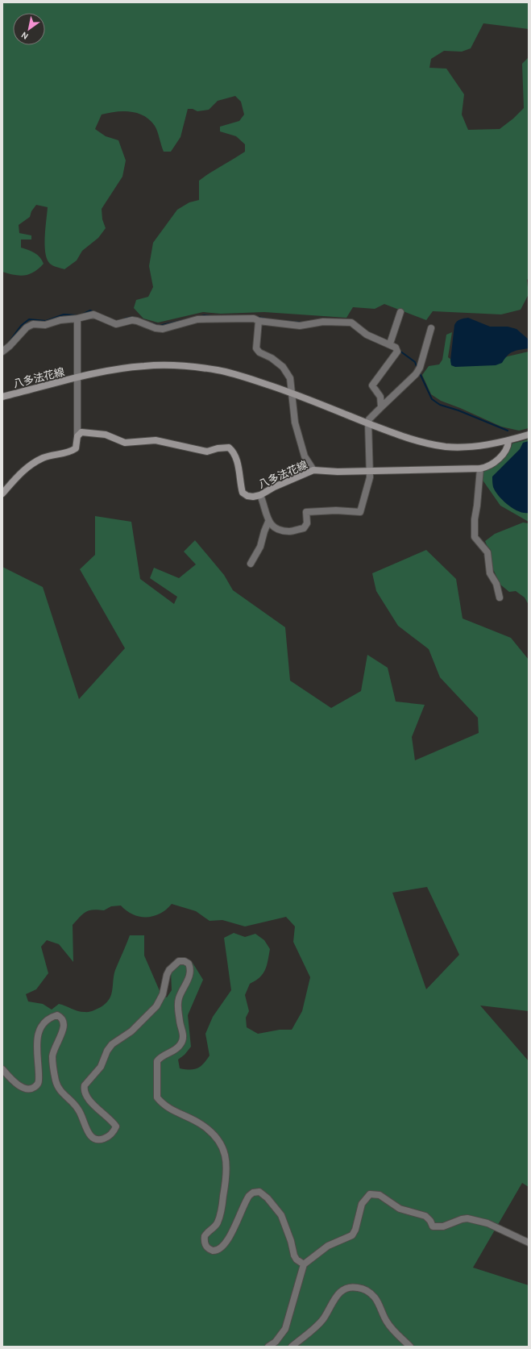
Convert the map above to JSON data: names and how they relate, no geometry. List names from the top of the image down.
{
  "streets": {
    "main road": ["八多法花線"]
  },
  "north": "bottom left"
}
